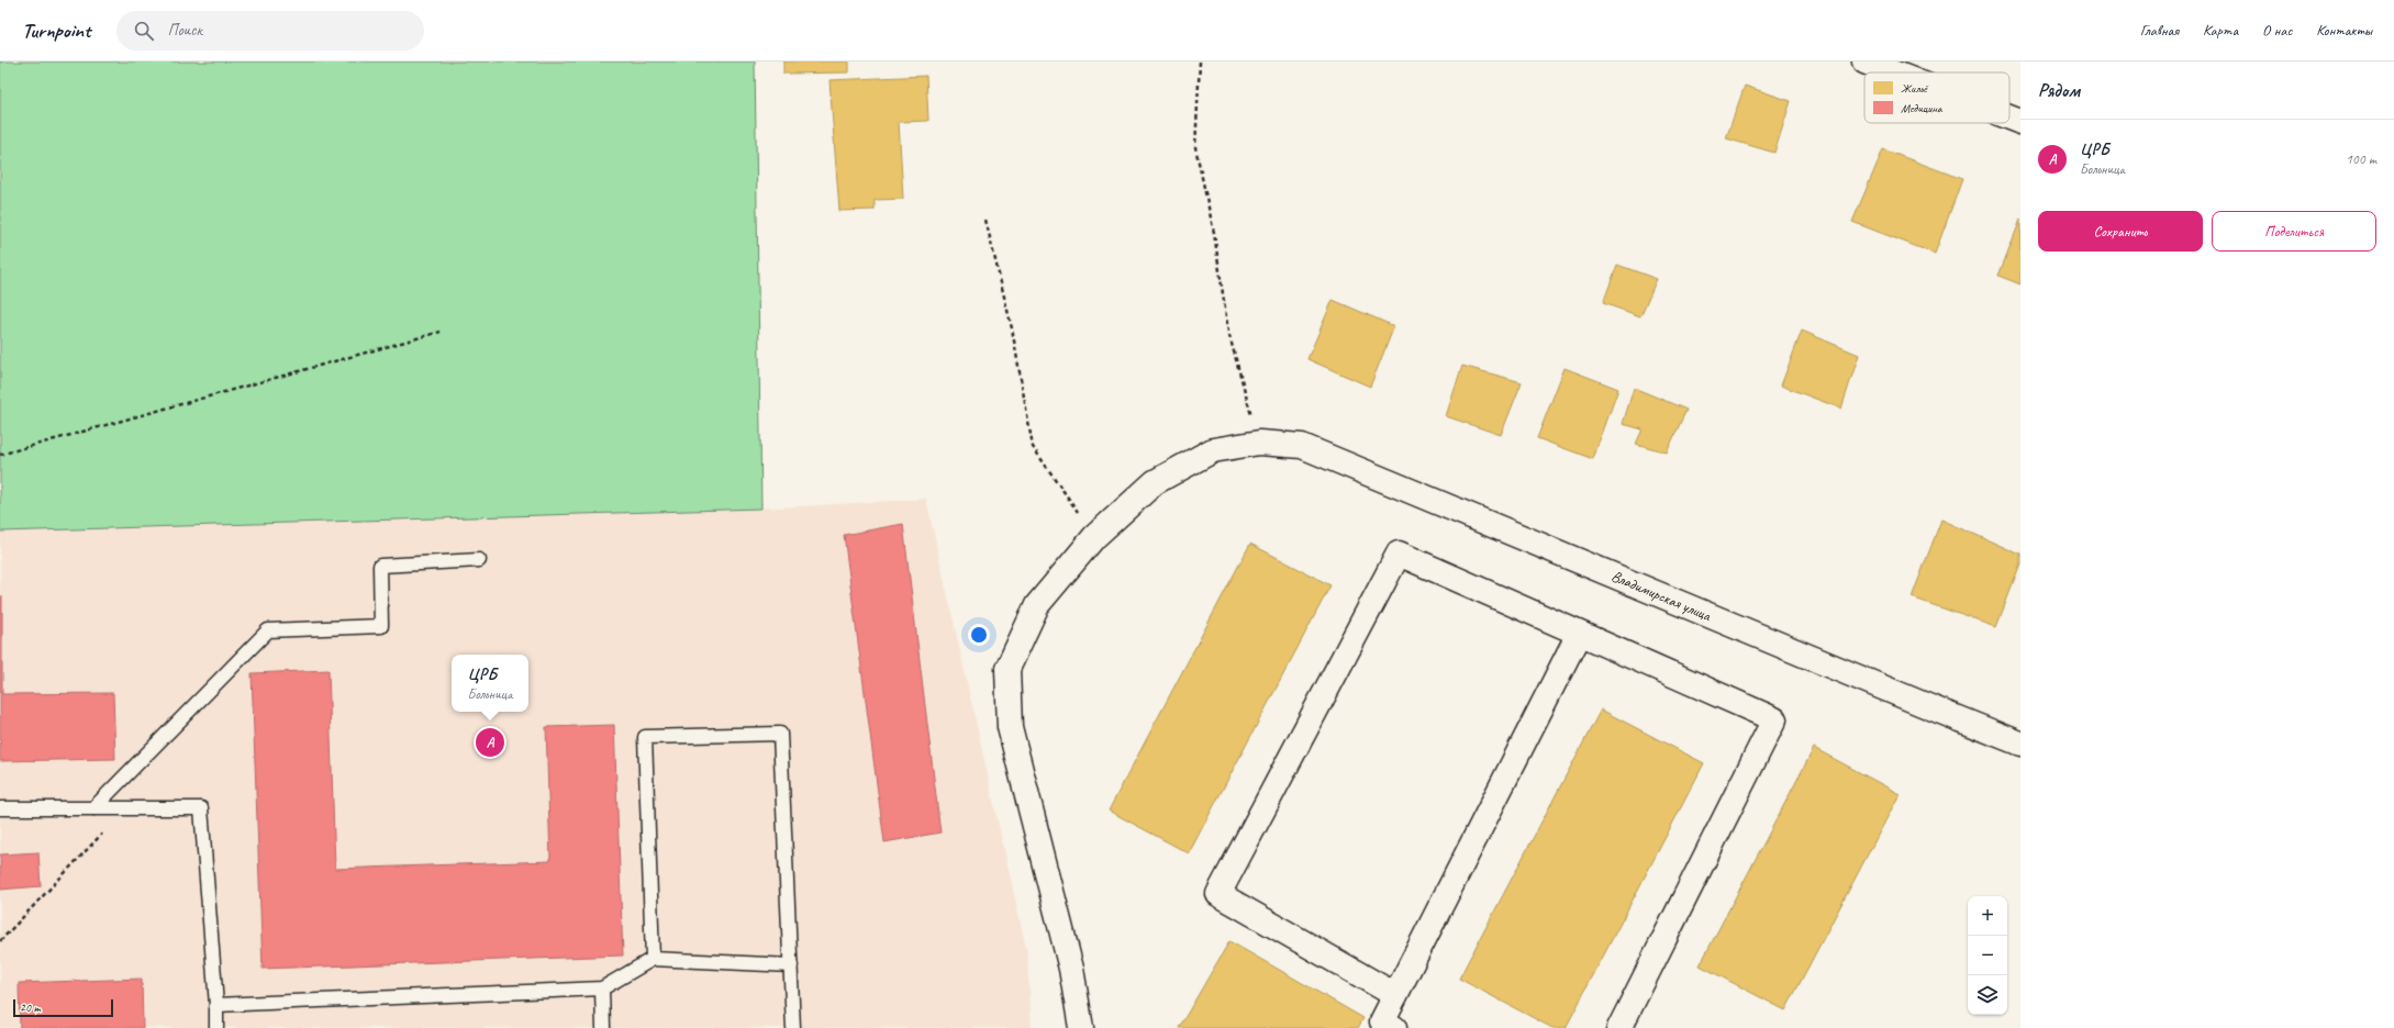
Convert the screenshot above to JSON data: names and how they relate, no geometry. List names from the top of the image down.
{
  "streets": {
    "street": ["Владимирская улица"]
  },
  "legend": ["Жильё", "Медицина"],
  "scale_bar": "20 m",
  "page": {
    "header": "Turnpoint",
    "search": "Поиск",
    "nav": [
      "Главная",
      "Карта",
      "О нас",
      "Контакты"
    ],
    "heading": "Рядом",
    "list": [
      {
        "mark": "A",
        "name": "ЦРБ",
        "note": "Больница",
        "value": "100 m"
      }
    ],
    "buttons": ["Сохранить", "Поделиться"],
    "popup": ["ЦРБ", "Больница"],
    "pins": "A",
    "map_buttons": ["+", "−"],
    "scale": "20 m"
  }
}
